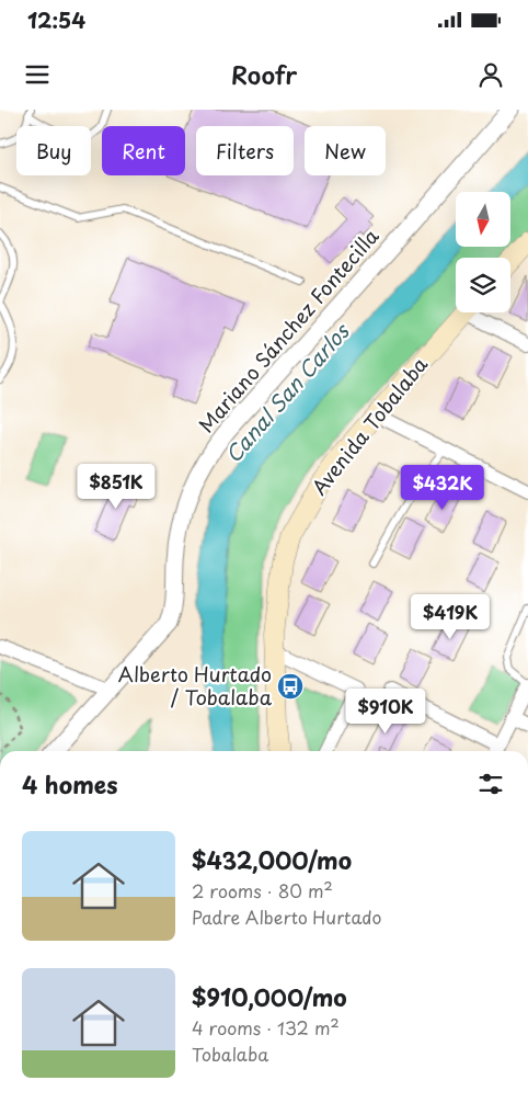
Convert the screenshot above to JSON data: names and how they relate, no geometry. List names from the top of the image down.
{
  "streets": {
    "main road": ["Avenida Tobalaba"],
    "street": ["Mariano Sánchez Fontecilla"]
  },
  "water": ["Canal San Carlos"],
  "places": {
    "bus stop": ["Alberto Hurtado / Tobalaba"]
  },
  "north": "bottom",
  "page": {
    "status": "12:54",
    "header": "Roofr",
    "chip": [
      "Buy",
      "Rent",
      "Filters",
      "New"
    ],
    "price": [
      "$851K",
      "$432K",
      "$419K",
      "$910K"
    ],
    "heading": "4 homes",
    "list": [
      {
        "name": "$432,000/mo",
        "note": "2 rooms · 80 m² · Padre Alberto Hurtado"
      },
      {
        "name": "$910,000/mo",
        "note": "4 rooms · 132 m² · Tobalaba"
      }
    ]
  }
}
